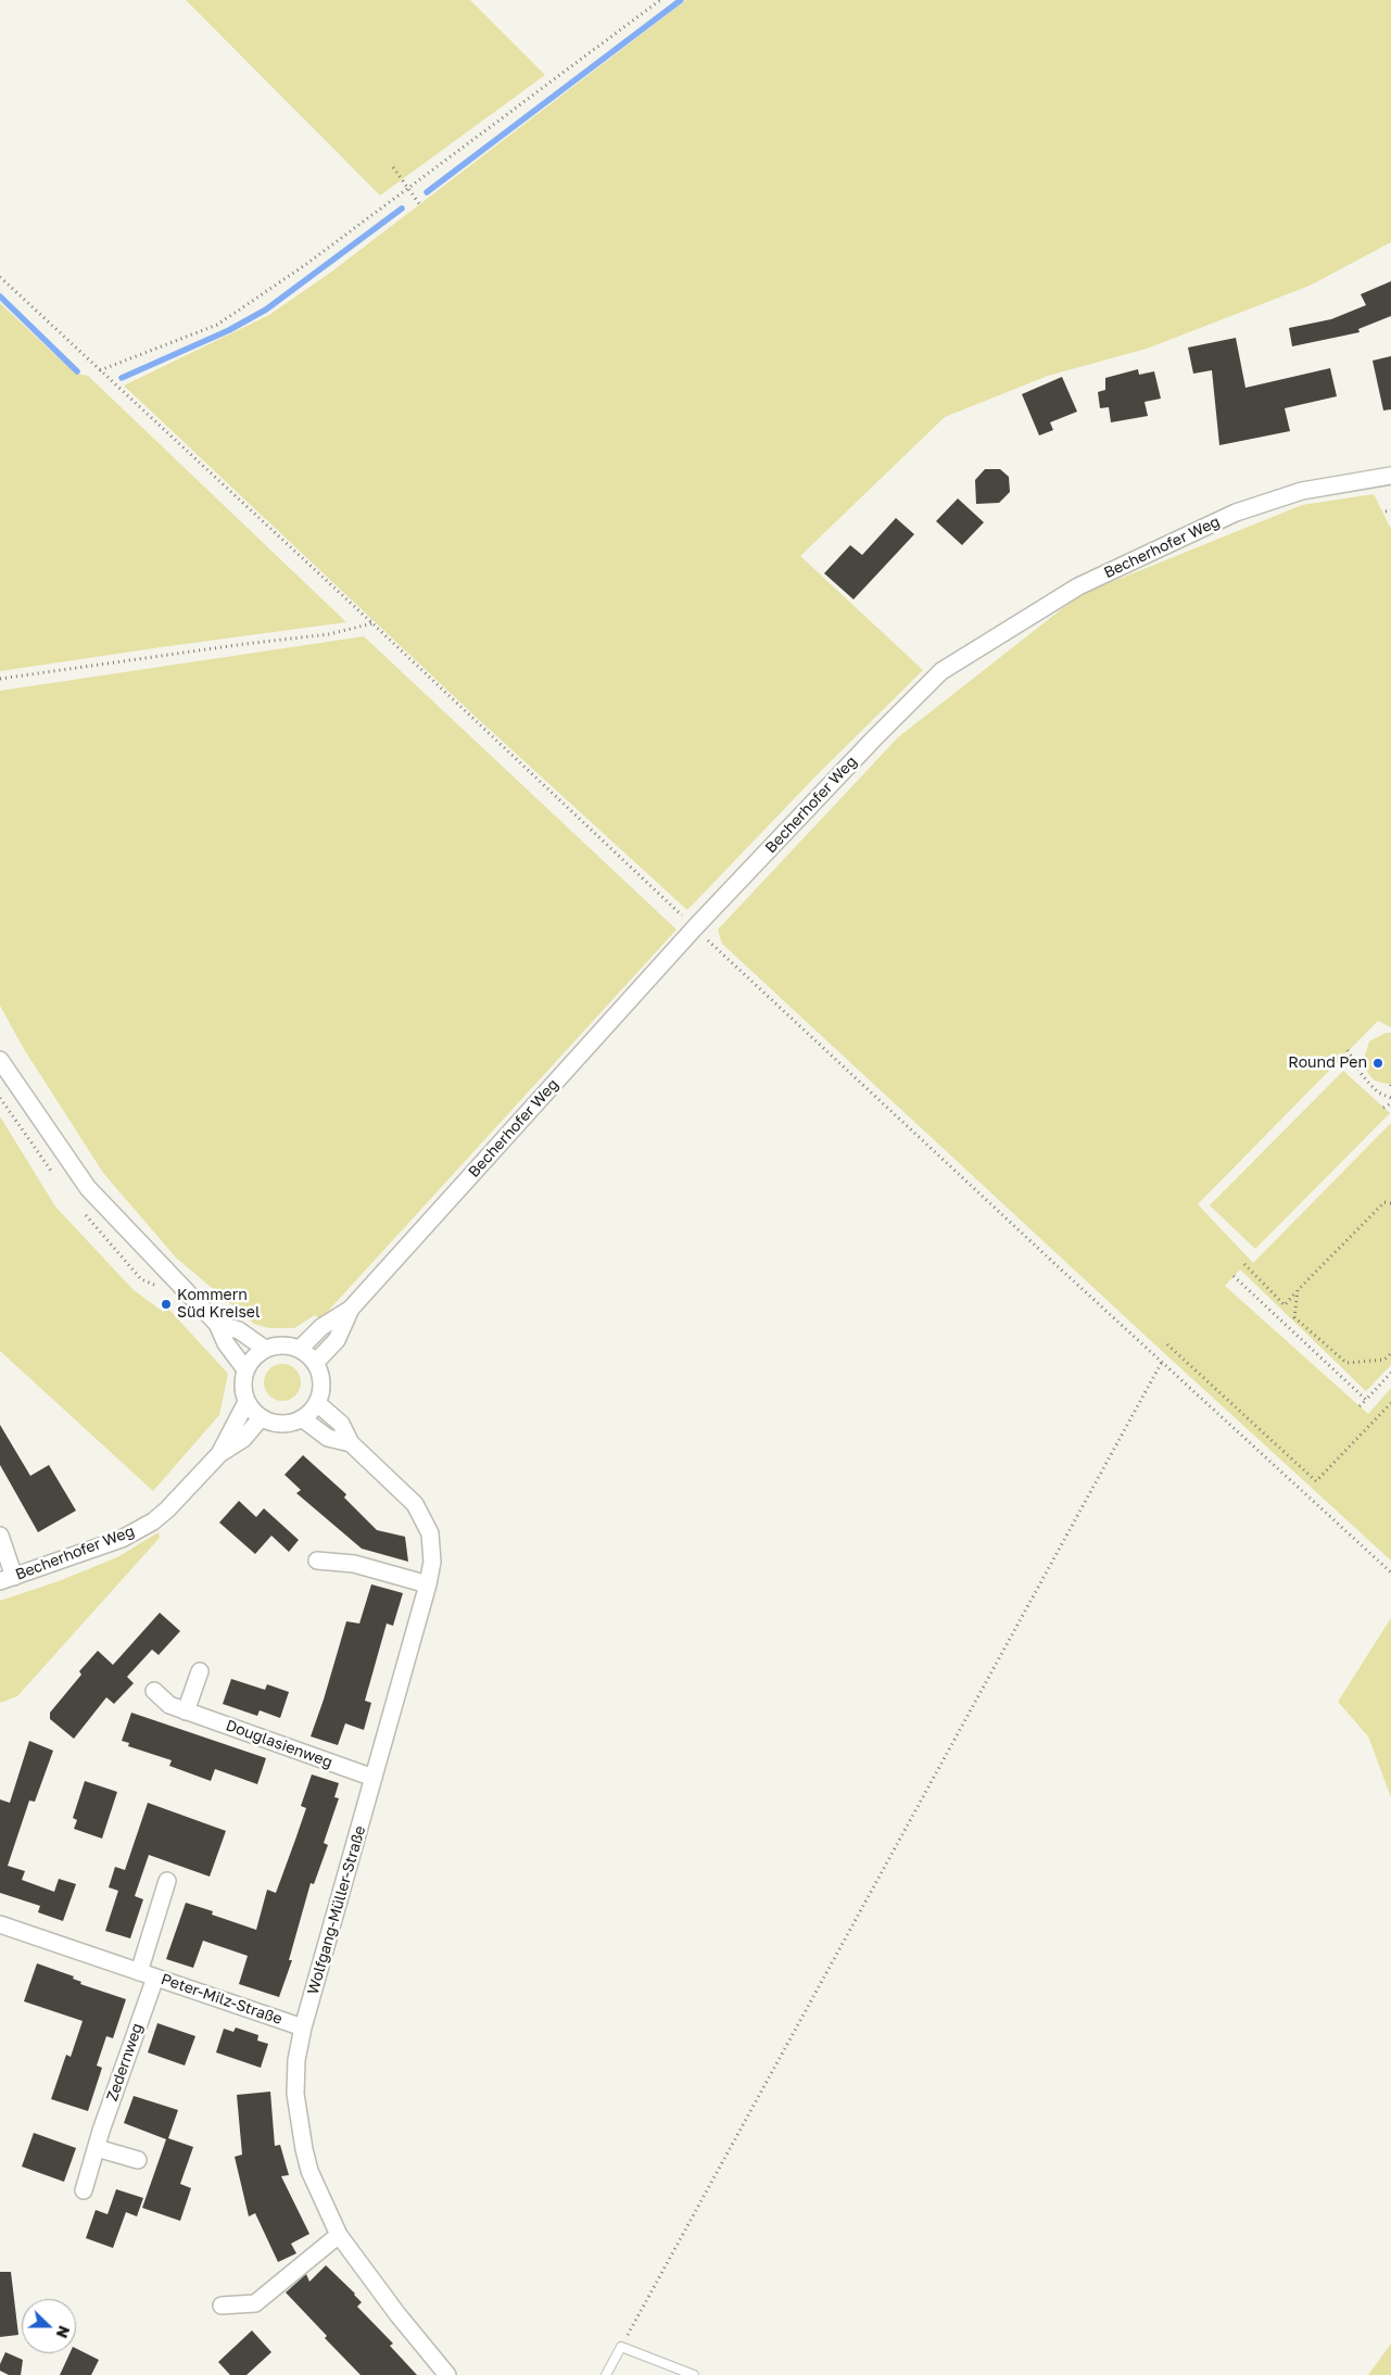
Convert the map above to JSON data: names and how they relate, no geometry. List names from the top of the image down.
{
  "streets": {
    "street": [
      "Becherhofer Weg",
      "Douglasienweg",
      "Wolfgang-Müller-Straße",
      "Peter-Milz-Straße",
      "Zedernweg"
    ]
  },
  "crossings": [
    ["Becherhofer Weg", "Wolfgang-Müller-Straße"],
    ["Douglasienweg", "Wolfgang-Müller-Straße"],
    ["Wolfgang-Müller-Straße", "Peter-Milz-Straße"],
    ["Peter-Milz-Straße", "Zedernweg"]
  ],
  "places": ["Round Pen", "Kommern Süd Kreisel"],
  "north": "right"
}
